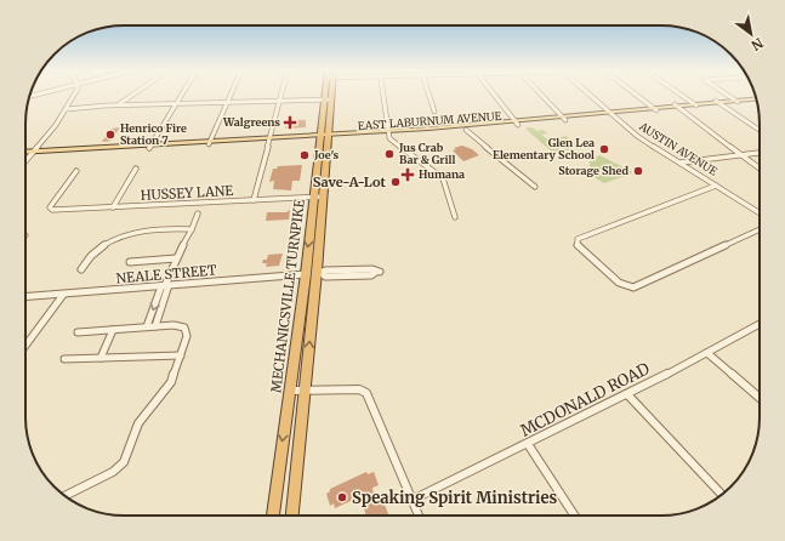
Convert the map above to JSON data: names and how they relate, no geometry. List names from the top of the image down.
{
  "streets": {
    "highway": ["MECHANICSVILLE TURNPIKE"],
    "main road": ["EAST LABURNUM AVENUE"],
    "street": [
      "AUSTIN AVENUE",
      "HUSSEY LANE",
      "NEALE STREET",
      "MCDONALD ROAD"
    ]
  },
  "crossings": [
    ["EAST LABURNUM AVENUE", "AUSTIN AVENUE"],
    ["EAST LABURNUM AVENUE", "MECHANICSVILLE TURNPIKE"],
    ["HUSSEY LANE", "MECHANICSVILLE TURNPIKE"],
    ["NEALE STREET", "MECHANICSVILLE TURNPIKE"]
  ],
  "places": {
    "health": ["Walgreens", "Humana"],
    "other": [
      "Henrico Fire Station 7",
      "Glen Lea Elementary School",
      "Jus Crab Bar & Grill",
      "Joe's",
      "Storage Shed",
      "Save-A-Lot",
      "Speaking Spirit Ministries"
    ]
  },
  "north": "bottom right"
}
